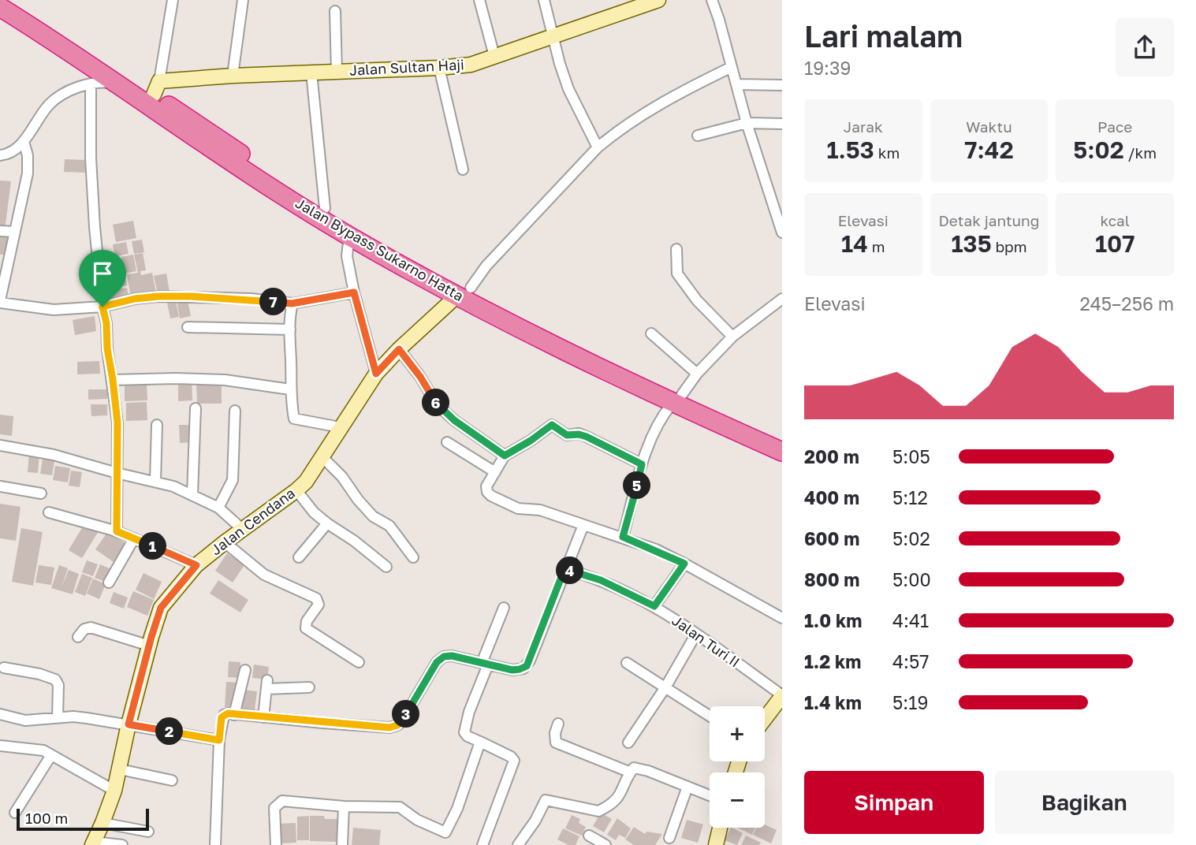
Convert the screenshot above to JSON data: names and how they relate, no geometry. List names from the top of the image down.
{
  "streets": {
    "highway": ["Jalan Bypass Sukarno Hatta"],
    "street": ["Jalan Sultan Haji", "Jalan Cendana", "Jalan Turi II"]
  },
  "crossings": [
    ["Jalan Sultan Haji", "Jalan Bypass Sukarno Hatta"],
    ["Jalan Bypass Sukarno Hatta", "Jalan Cendana"]
  ],
  "scale_bar": "100 m",
  "page": {
    "heading": ["Lari malam", "19:39"],
    "stats": [
      ["Jarak", "1.53 km"],
      ["Waktu", "7:42"],
      ["Pace", "5:02 /km"],
      ["Elevasi", "14 m"],
      ["Detak jantung", "135 bpm"],
      ["kcal", "107"]
    ],
    "chart": ["Elevasi", "245–256 m"],
    "pins": [
      "7",
      "6",
      "5",
      "1",
      "4",
      "3",
      "2"
    ],
    "list": [
      {
        "name": "200 m",
        "note": "5:05"
      },
      {
        "name": "400 m",
        "note": "5:12"
      },
      {
        "name": "600 m",
        "note": "5:02"
      },
      {
        "name": "800 m",
        "note": "5:00"
      },
      {
        "name": "1.0 km",
        "note": "4:41"
      },
      {
        "name": "1.2 km",
        "note": "4:57"
      },
      {
        "name": "1.4 km",
        "note": "5:19"
      }
    ],
    "map_buttons": ["+", "−"],
    "buttons": ["Simpan", "Bagikan"],
    "scale": "100 m"
  }
}
